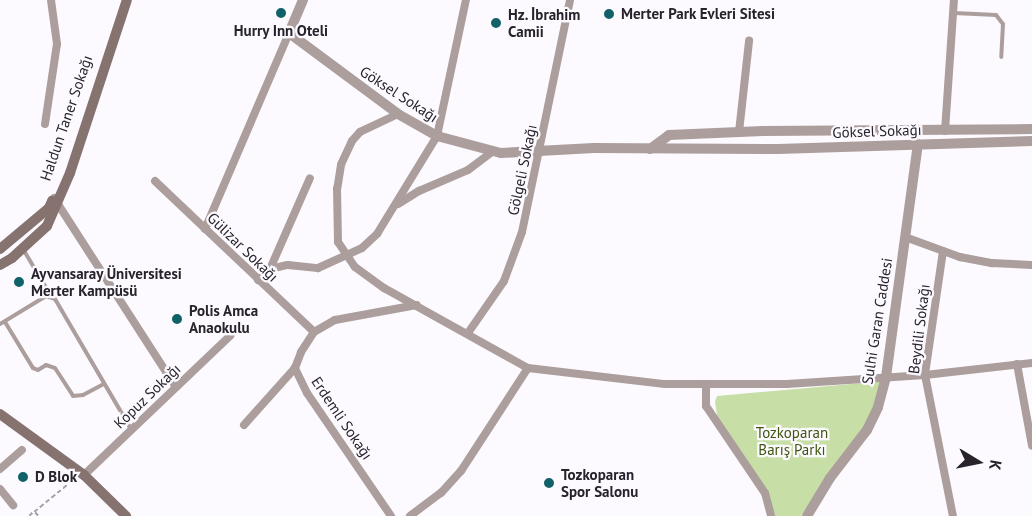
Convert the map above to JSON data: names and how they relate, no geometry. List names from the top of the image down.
{
  "streets": {
    "main road": ["Haldun Taner Sokağı"],
    "street": [
      "Göksel Sokağı",
      "Gölgeli Sokağı",
      "Gülizar Sokağı",
      "Sulhi Garan Caddesi",
      "Beydili Sokağı",
      "Kopuz Sokağı",
      "Erdemli Sokağı"
    ]
  },
  "crossings": [
    ["Göksel Sokağı", "Gölgeli Sokağı"],
    ["Göksel Sokağı", "Sulhi Garan Caddesi"],
    ["Gülizar Sokağı", "Erdemli Sokağı"]
  ],
  "parks": ["Tozkoparan Barış Parkı"],
  "places": [
    "Hurry Inn Oteli",
    "Merter Park Evleri Sitesi",
    "Hz. İbrahim Camii",
    "Ayvansaray Üniversitesi Merter Kampüsü",
    "Polis Amca Anaokulu",
    "D Blok",
    "Tozkoparan Spor Salonu"
  ],
  "north": "right"
}
